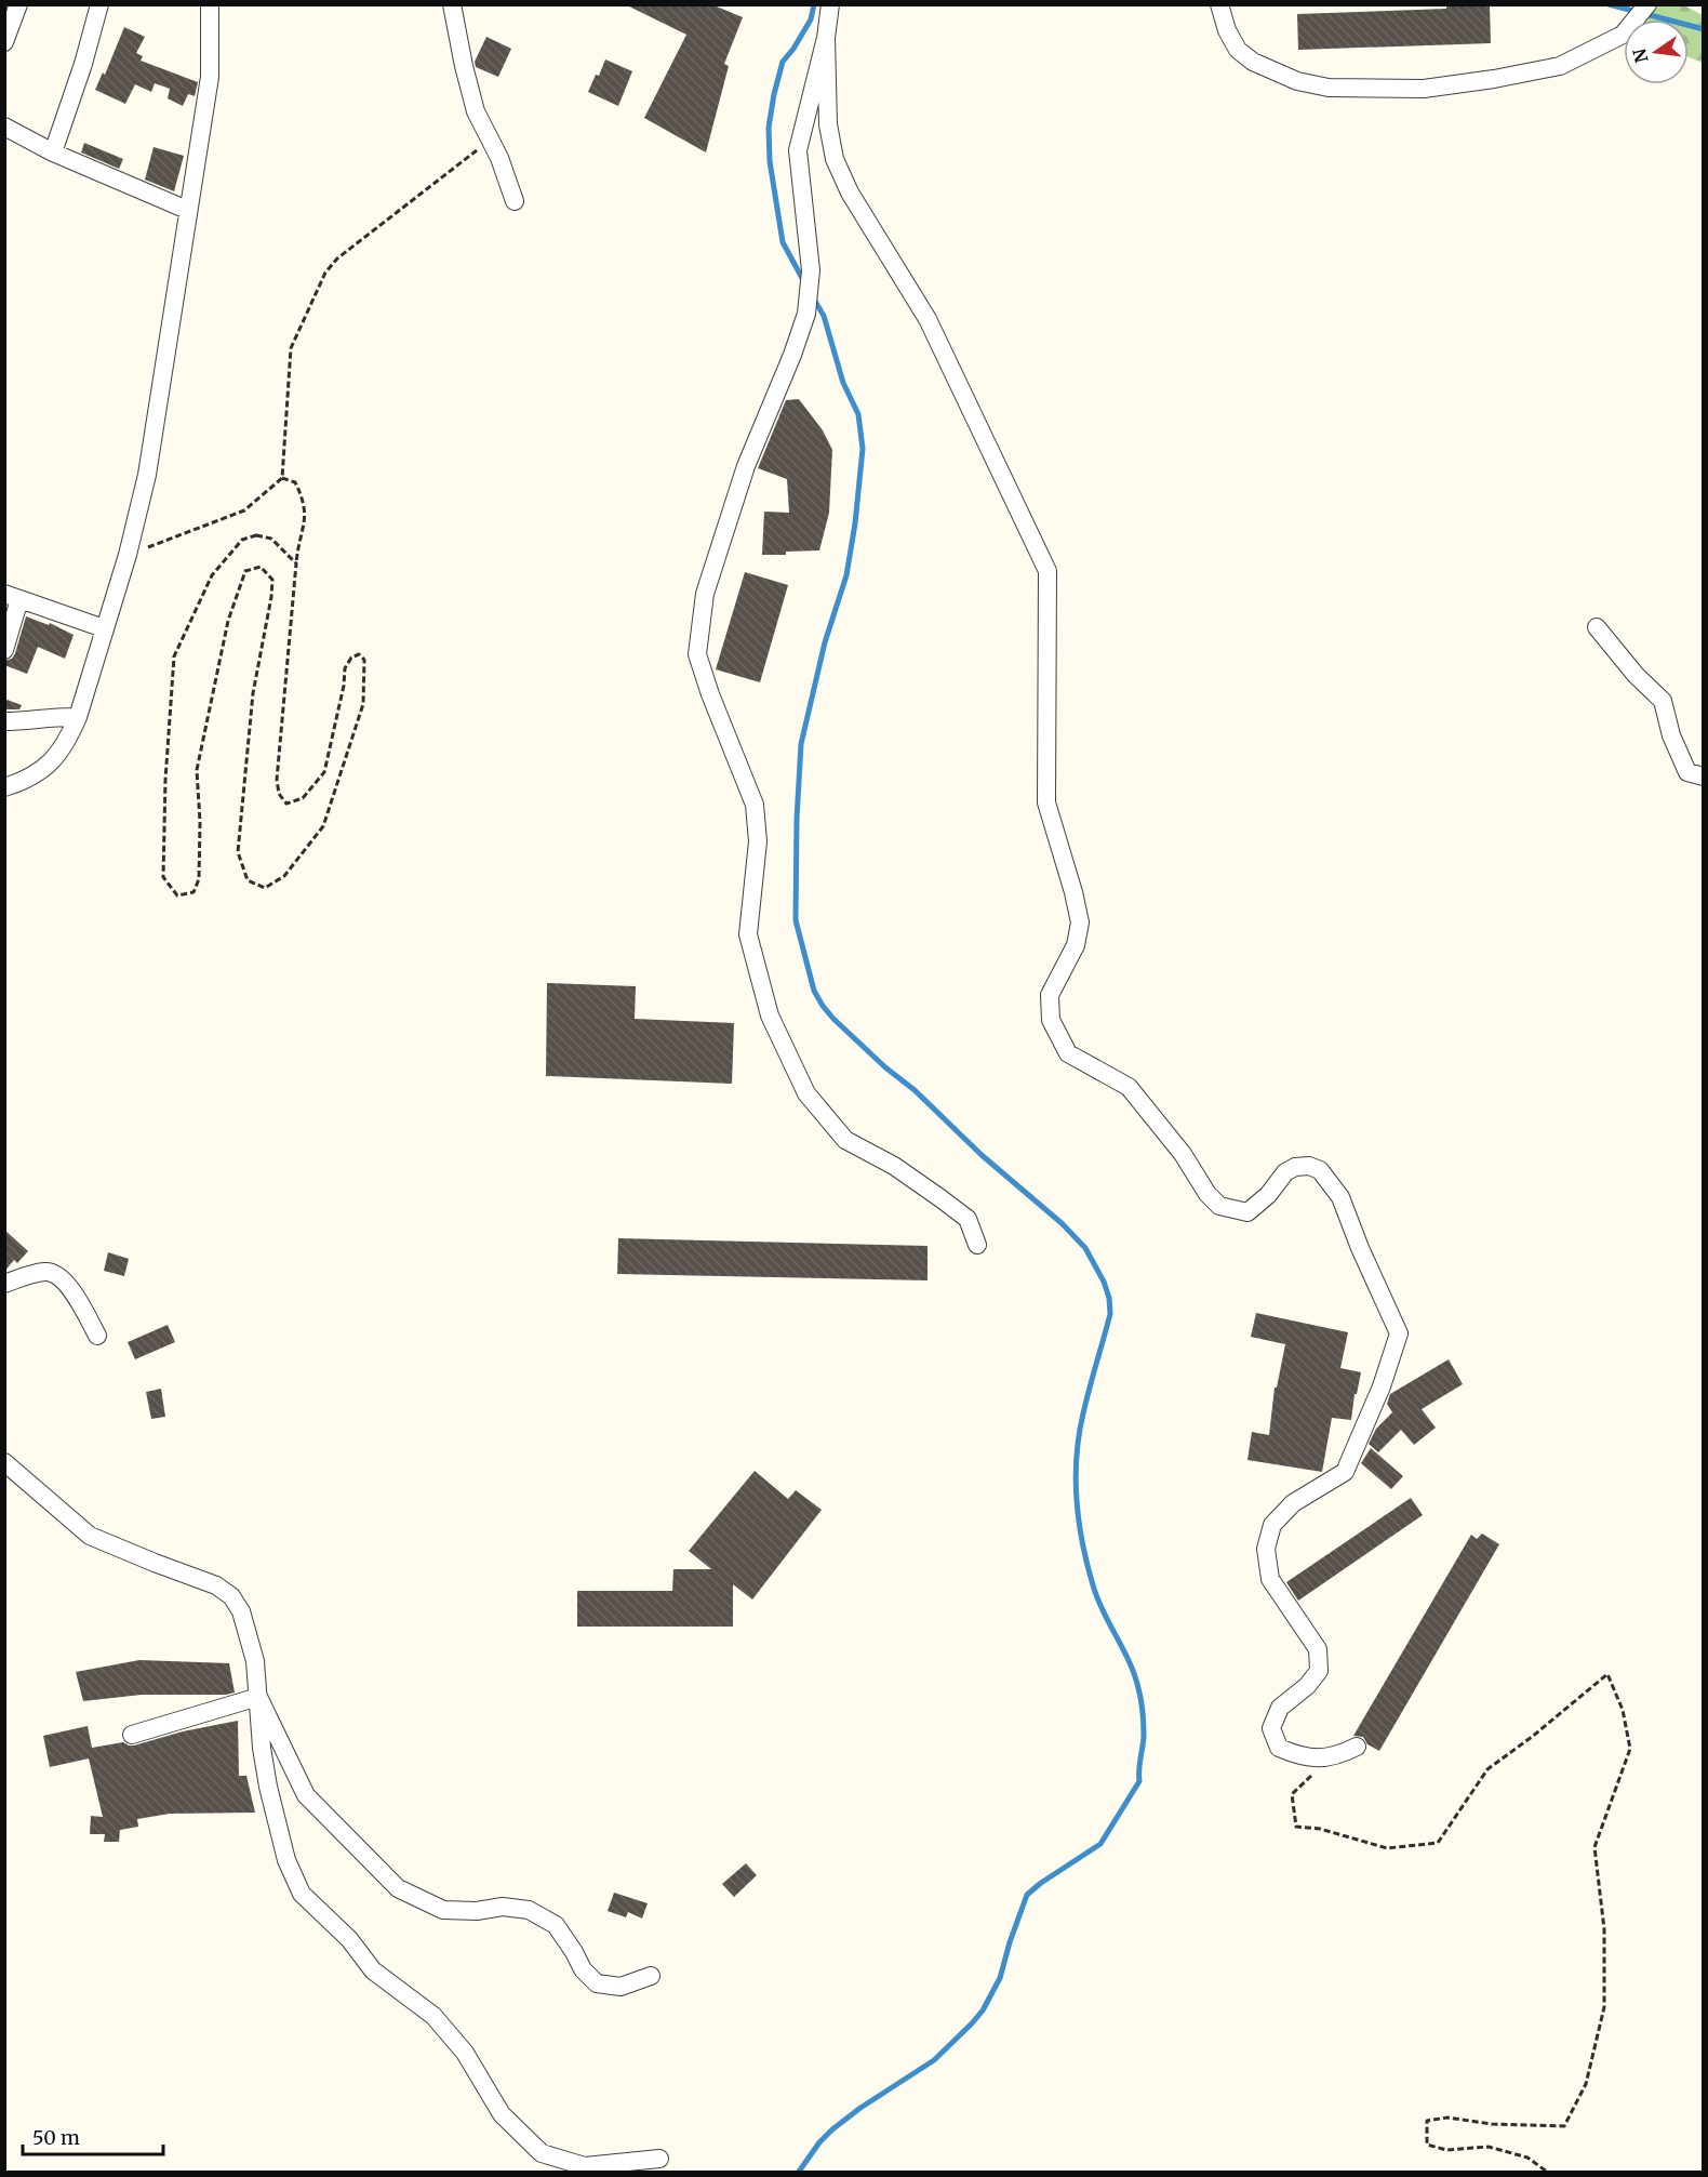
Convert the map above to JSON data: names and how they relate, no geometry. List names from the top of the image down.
{
  "scale_bar": "50 m",
  "north": "left"
}
